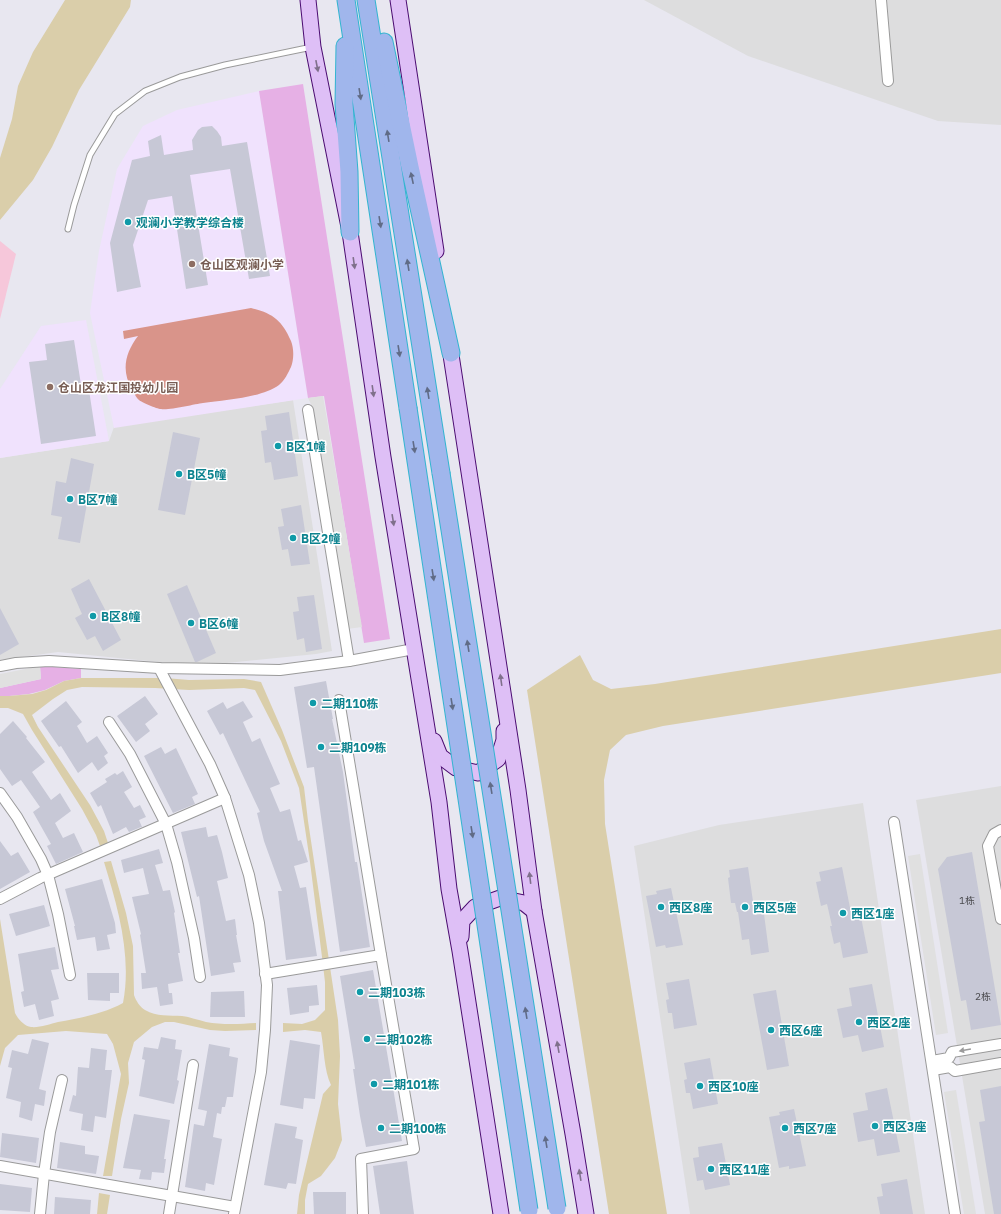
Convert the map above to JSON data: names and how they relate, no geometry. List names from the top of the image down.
{
  "places": [
    "观澜小学教学综合楼",
    "仓山区观澜小学",
    "仓山区龙江国投幼儿园",
    "B区1幢",
    "B区5幢",
    "B区7幢",
    "B区2幢",
    "B区8幢",
    "B区6幢",
    "二期110栋",
    "二期109栋",
    "西区8座",
    "西区5座",
    "西区1座",
    "二期103栋",
    "西区2座",
    "西区6座",
    "二期102栋",
    "二期101栋",
    "西区10座",
    "西区3座",
    "二期100栋",
    "西区7座",
    "西区11座"
  ],
  "house_numbers": ["1栋", "2栋"]
}
